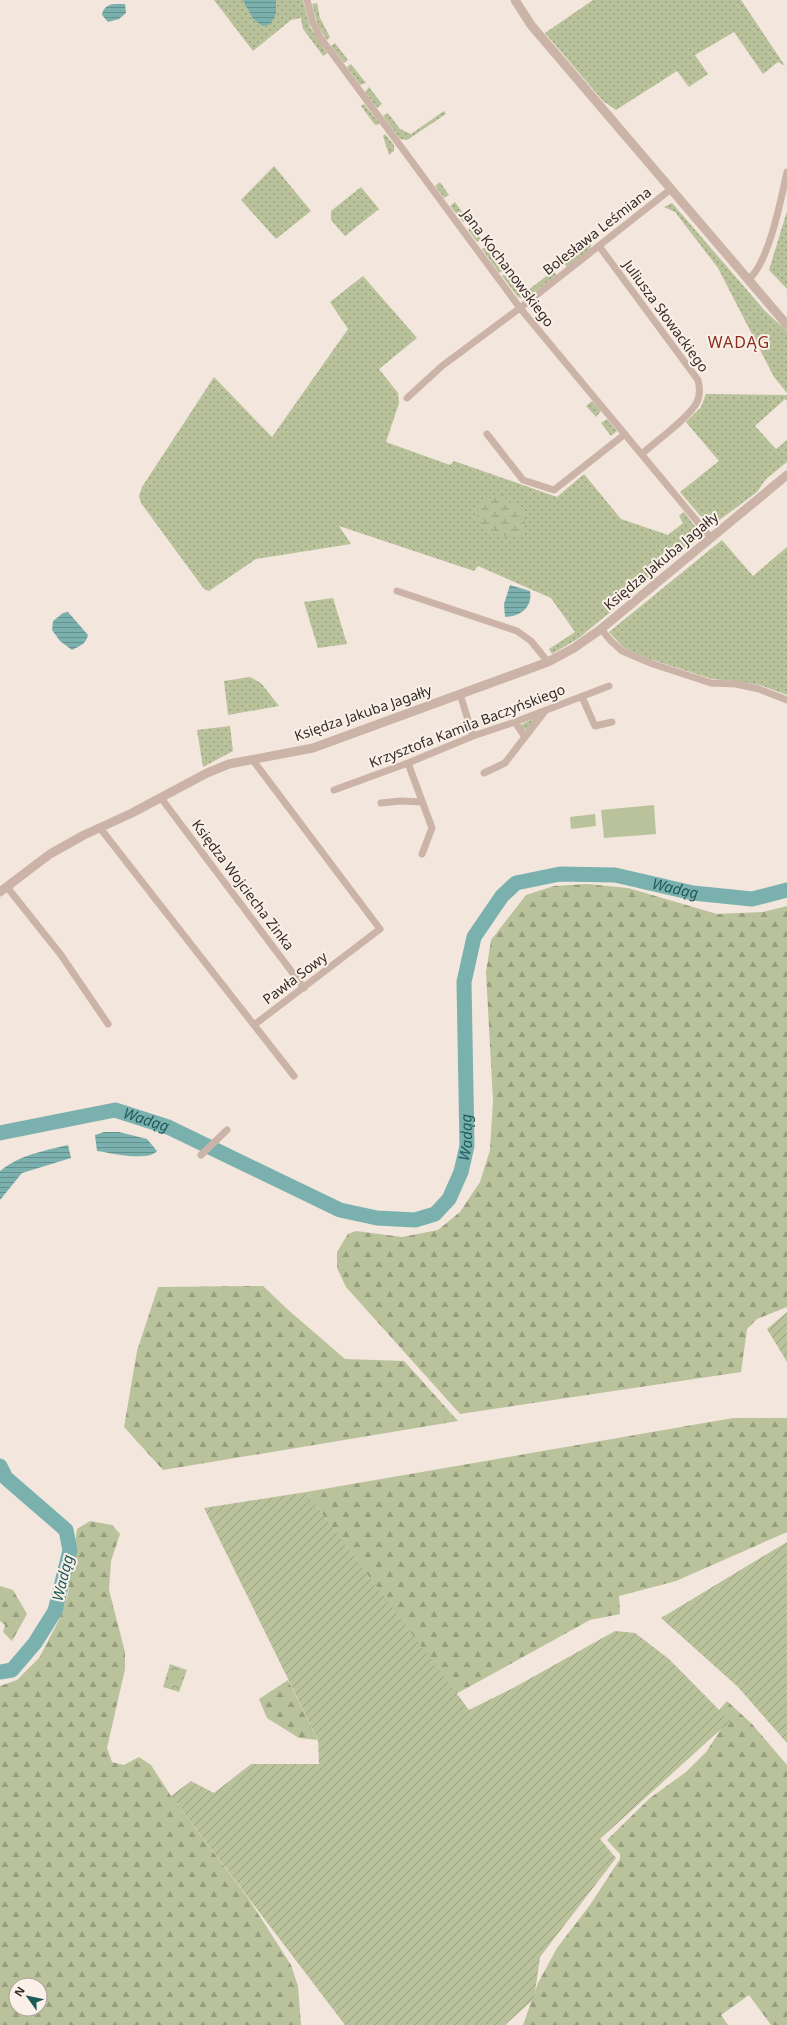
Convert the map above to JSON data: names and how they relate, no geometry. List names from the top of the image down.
{
  "streets": {
    "street": [
      "Bolesława Leśmiana",
      "Jana Kochanowskiego",
      "Juliusza Słowackiego",
      "Księdza Jakuba Jagałły",
      "Krzysztofa Kamila Baczyńskiego",
      "Księdza Wojciecha Zinka",
      "Pawła Sowy"
    ]
  },
  "crossings": [
    ["Bolesława Leśmiana", "Jana Kochanowskiego"],
    ["Bolesława Leśmiana", "Juliusza Słowackiego"],
    ["Jana Kochanowskiego", "Juliusza Słowackiego"],
    ["Jana Kochanowskiego", "Księdza Jakuba Jagałły"],
    ["Księdza Jakuba Jagałły", "Księdza Wojciecha Zinka"],
    ["Księdza Jakuba Jagałły", "Pawła Sowy"],
    ["Księdza Wojciecha Zinka", "Pawła Sowy"]
  ],
  "districts": ["WADĄG"],
  "water": ["Wadąg"],
  "north": "top left"
}
